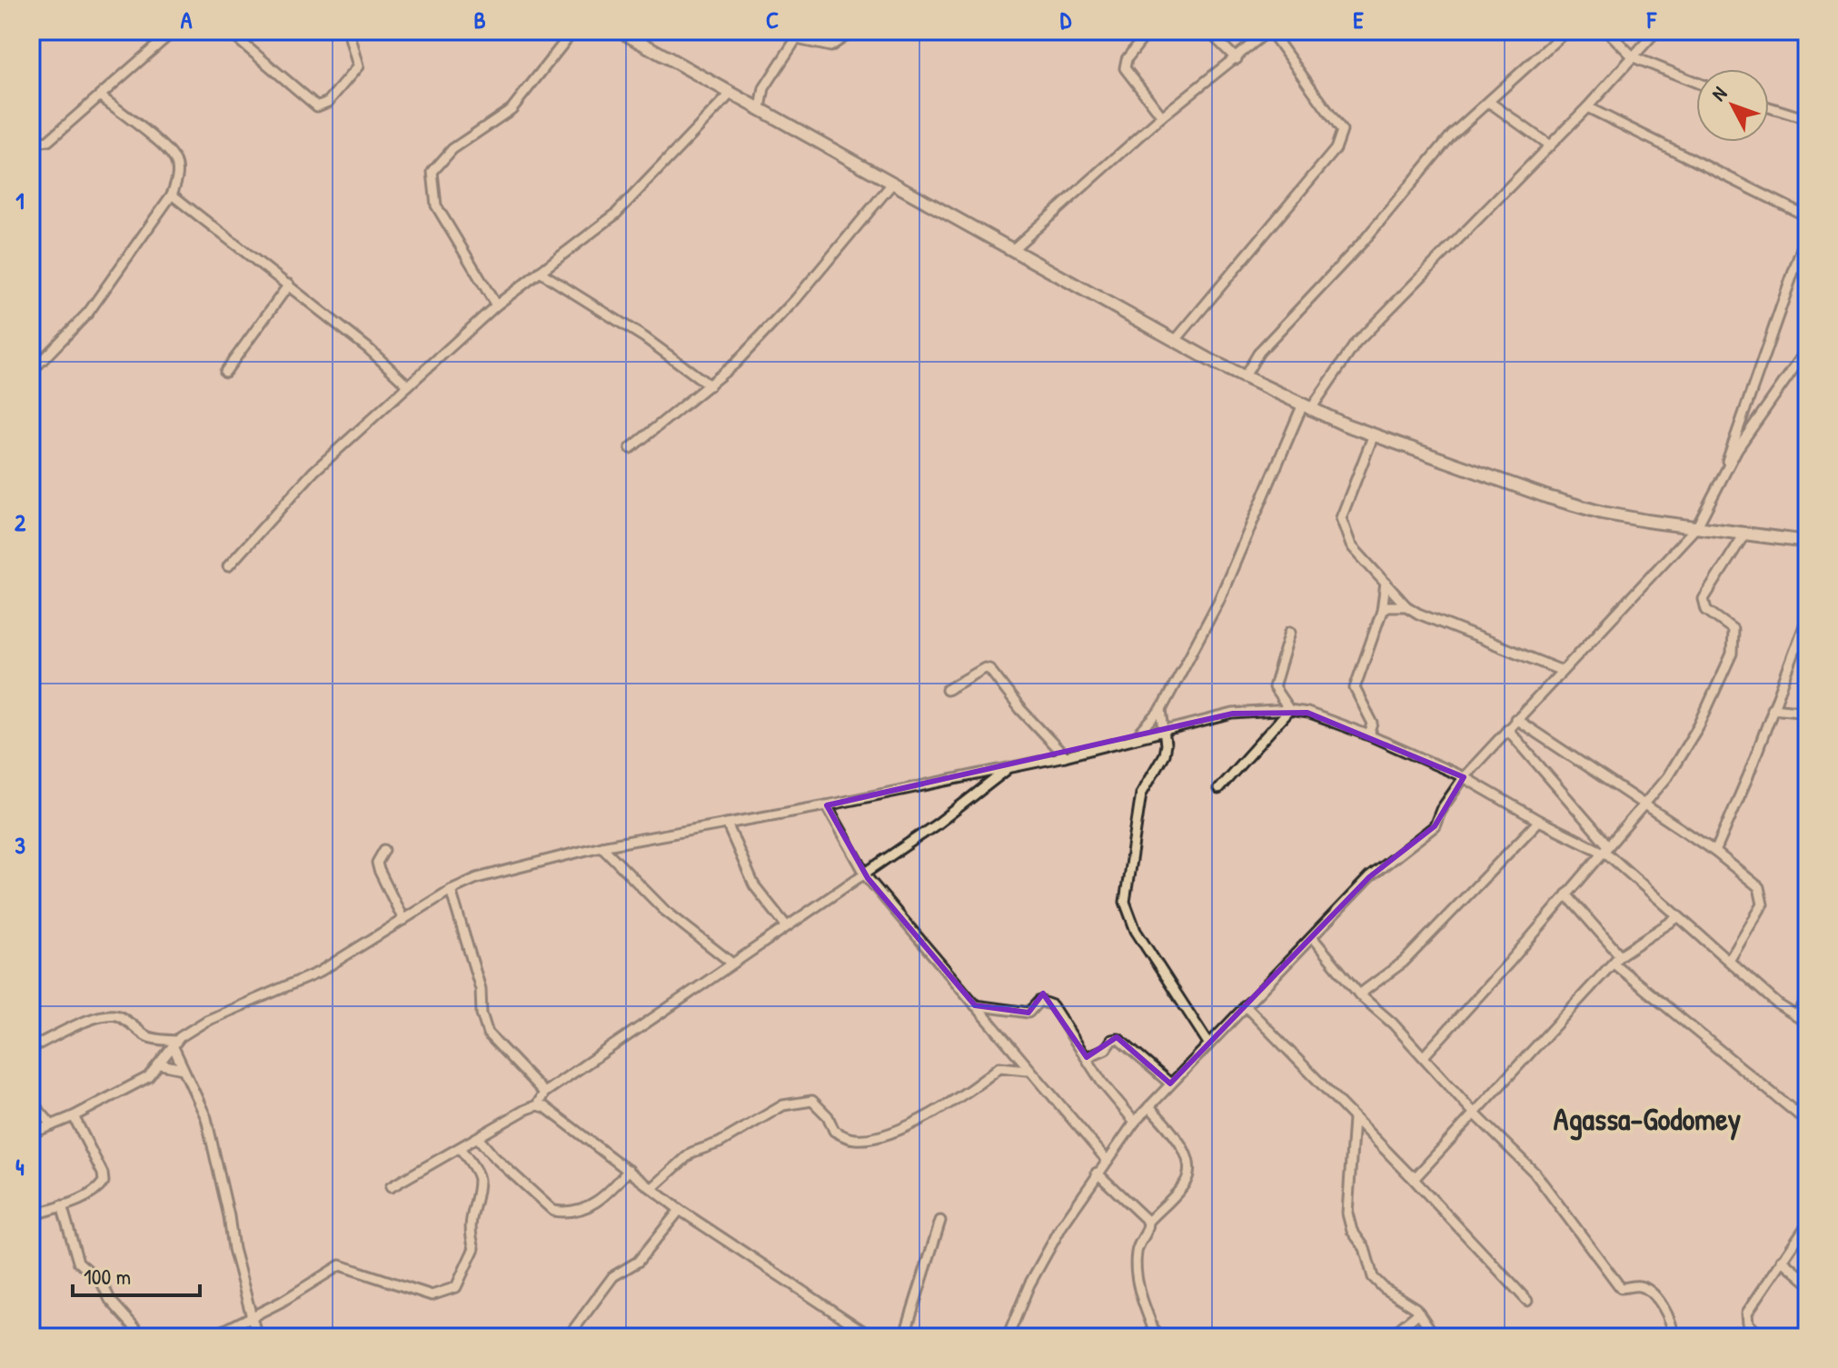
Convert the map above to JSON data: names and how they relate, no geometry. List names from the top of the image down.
{
  "districts": ["Agassa-Godomey"],
  "scale_bar": "100 m",
  "north": "top left",
  "grid": {
    "columns": [
      "A",
      "B",
      "C",
      "D",
      "E",
      "F"
    ],
    "rows": [
      "1",
      "2",
      "3",
      "4"
    ]
  }
}
